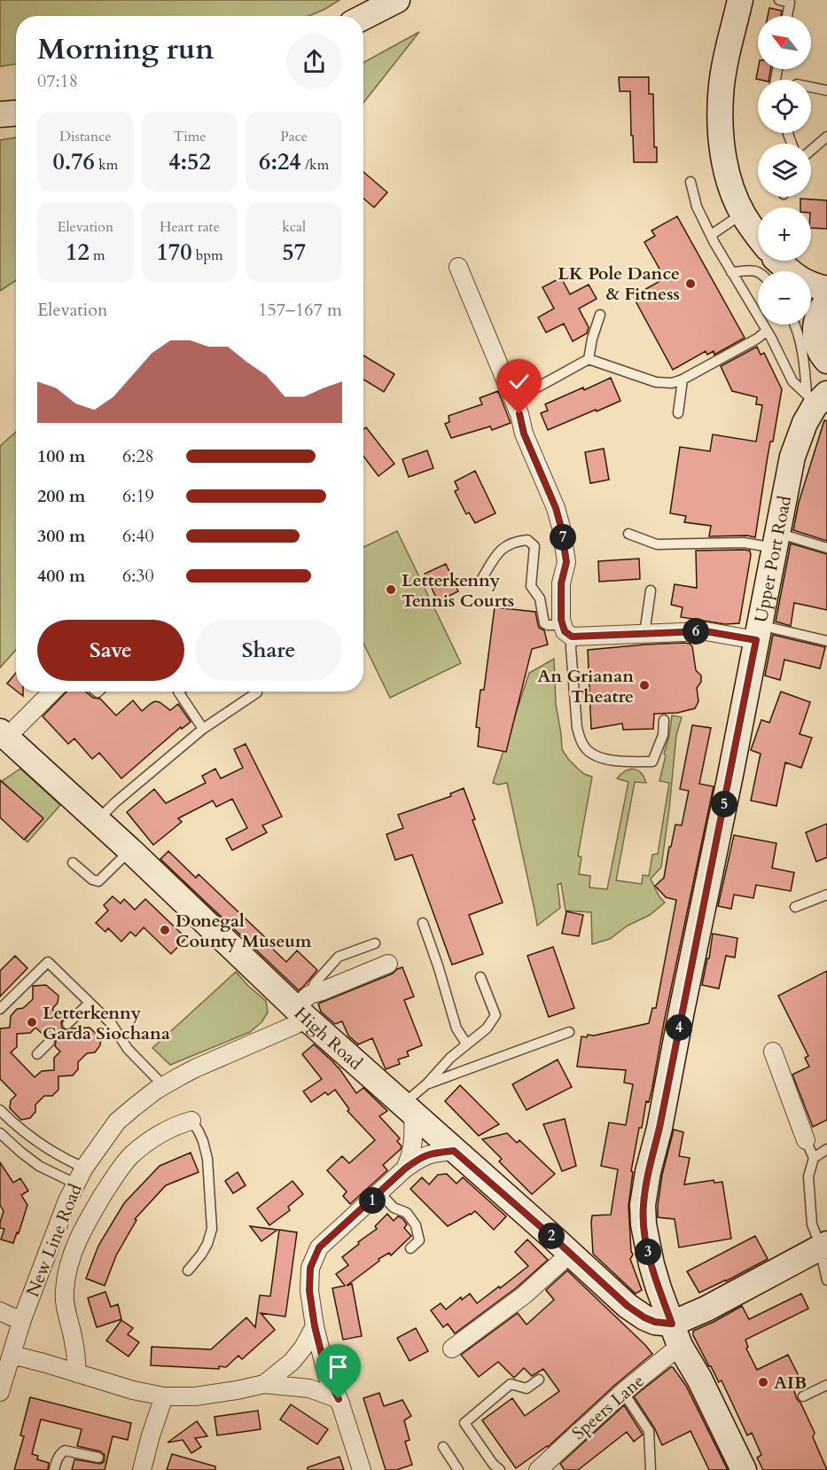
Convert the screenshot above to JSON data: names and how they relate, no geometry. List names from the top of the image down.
{
  "streets": {
    "street": [
      "Upper Port Road",
      "High Road",
      "New Line Road",
      "Speers Lane"
    ]
  },
  "crossings": [
    ["Upper Port Road", "High Road"],
    ["Upper Port Road", "Speers Lane"],
    ["High Road", "New Line Road"],
    ["High Road", "Speers Lane"]
  ],
  "places": [
    "LK Pole Dance & Fitness",
    "Letterkenny Tennis Courts",
    "An Grianan Theatre",
    "Donegal County Museum",
    "Letterkenny Garda Siochana",
    "AIB"
  ],
  "north": "top left",
  "page": {
    "map_buttons": ["+", "−"],
    "heading": ["Morning run", "07:18"],
    "stats": [
      ["Distance", "0.76 km"],
      ["Time", "4:52"],
      ["Pace", "6:24 /km"],
      ["Elevation", "12 m"],
      ["Heart rate", "170 bpm"],
      ["kcal", "57"]
    ],
    "chart": ["Elevation", "157–167 m"],
    "list": [
      {
        "name": "100 m",
        "note": "6:28"
      },
      {
        "name": "200 m",
        "note": "6:19"
      },
      {
        "name": "300 m",
        "note": "6:40"
      },
      {
        "name": "400 m",
        "note": "6:30"
      }
    ],
    "pins": [
      "7",
      "6",
      "5",
      "4",
      "1",
      "2",
      "3"
    ],
    "buttons": ["Save", "Share"]
  }
}
